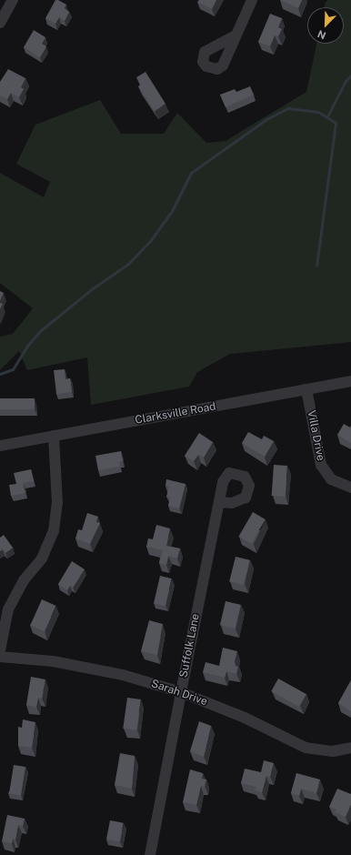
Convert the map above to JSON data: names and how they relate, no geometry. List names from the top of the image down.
{
  "streets": {
    "street": [
      "Clarksville Road",
      "Villa Drive",
      "Suffolk Lane",
      "Sarah Drive"
    ]
  },
  "crossings": [
    ["Clarksville Road", "Villa Drive"],
    ["Suffolk Lane", "Sarah Drive"]
  ],
  "north": "bottom left"
}
